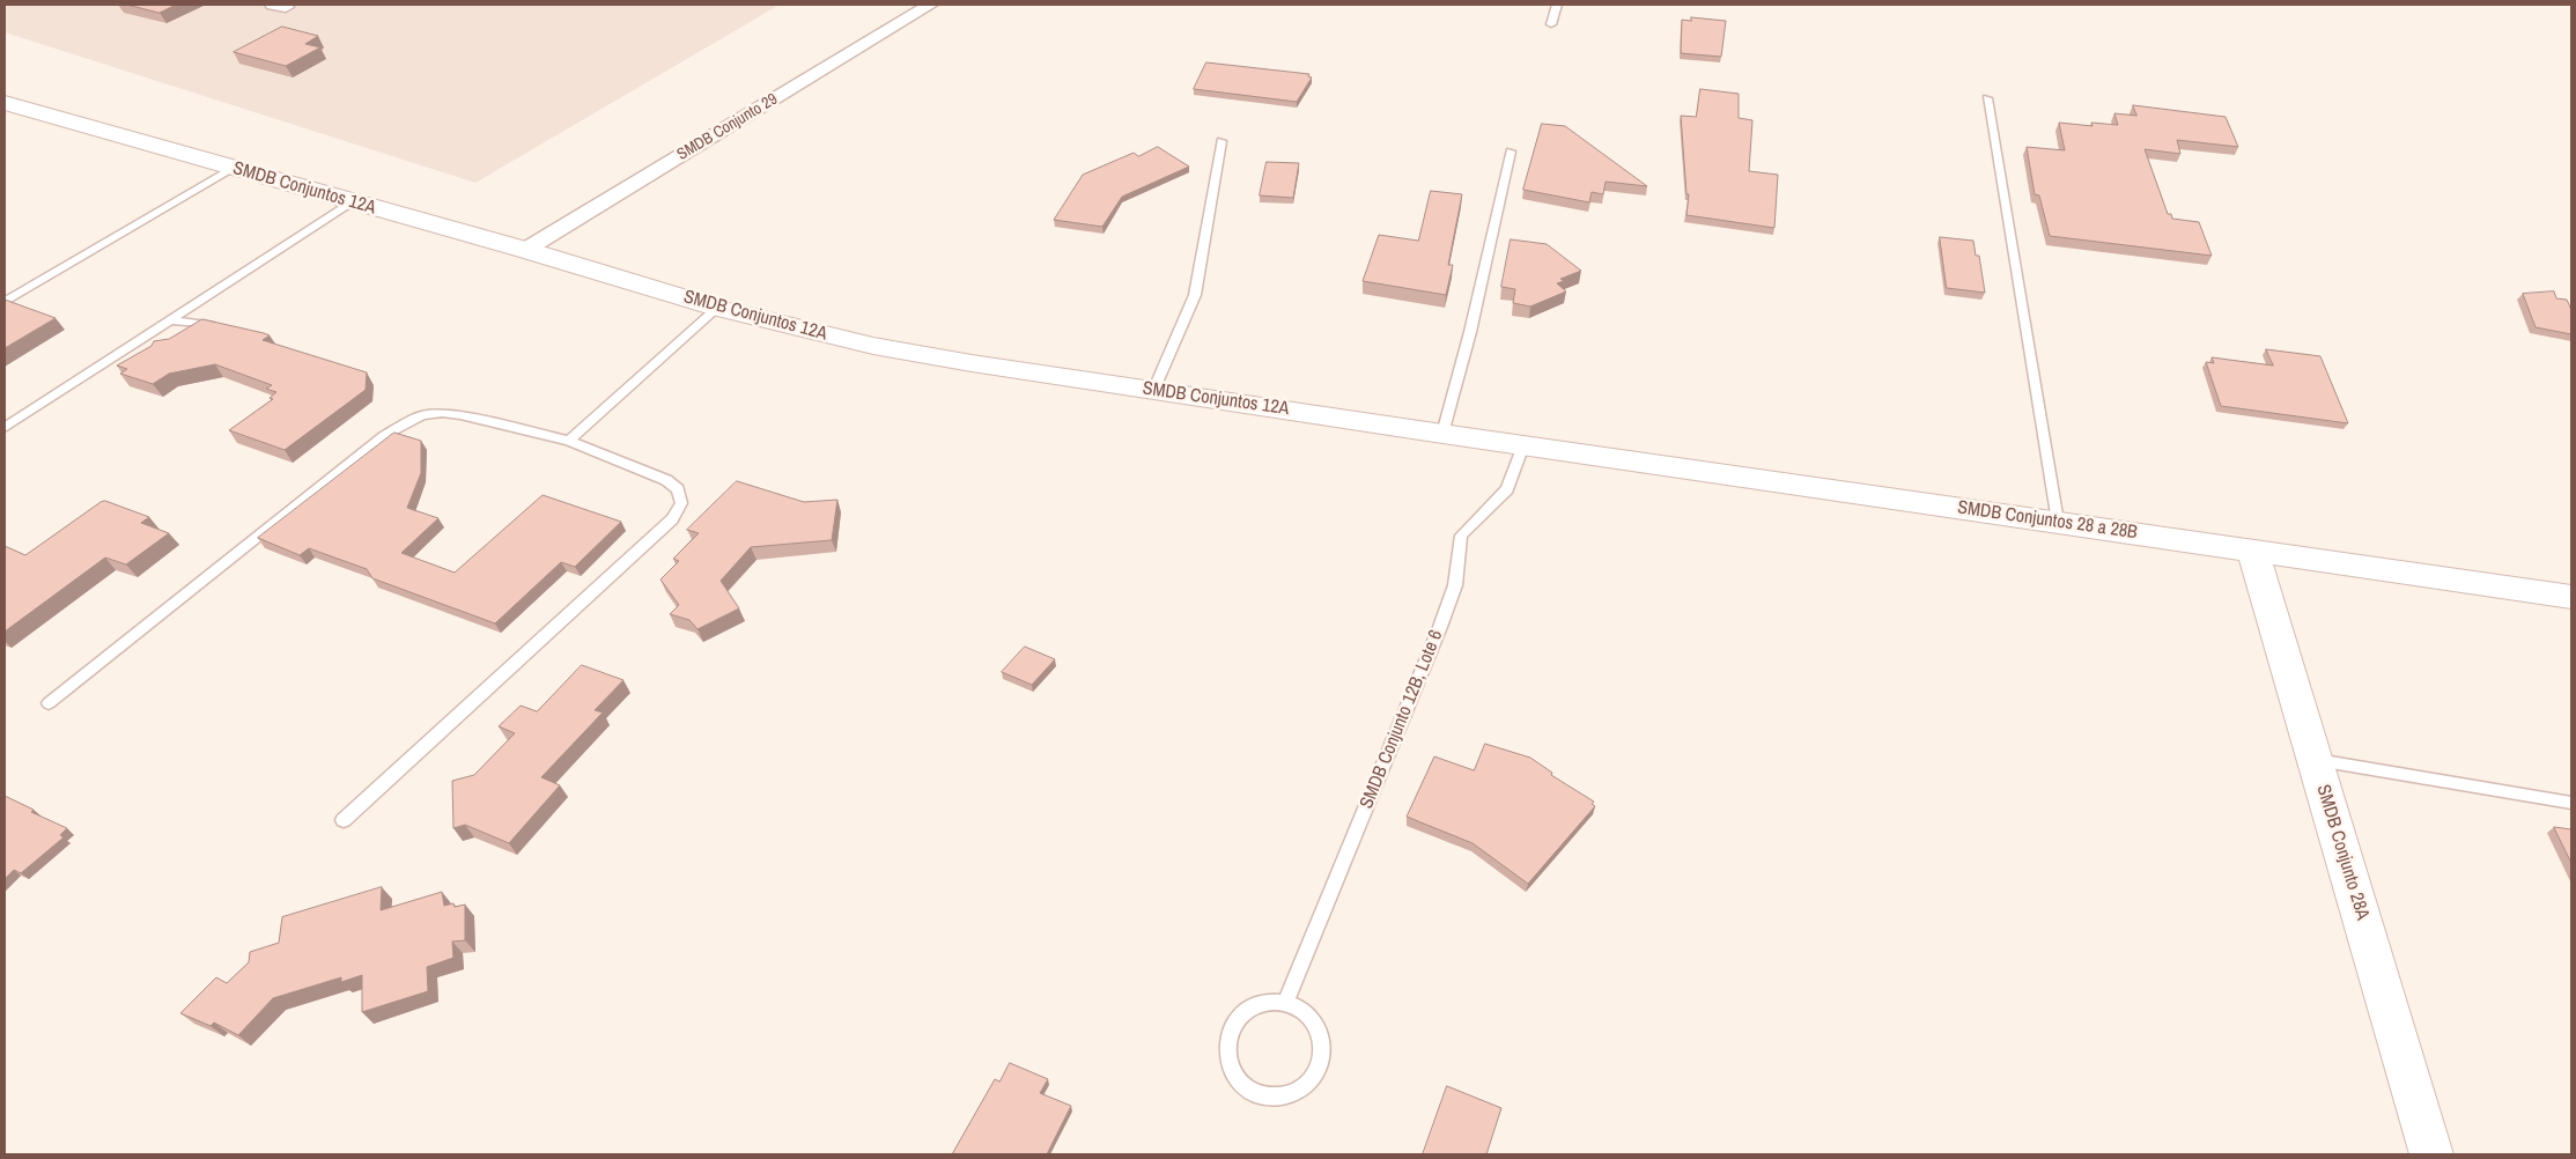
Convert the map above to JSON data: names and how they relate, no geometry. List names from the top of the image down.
{
  "streets": {
    "street": [
      "SMDB Conjunto 29",
      "SMDB Conjuntos 12A",
      "SMDB Conjuntos 28 a 28B",
      "SMDB Conjunto 28A"
    ],
    "lane": ["SMDB Conjunto 12B, Lote 6"]
  },
  "crossings": [
    ["SMDB Conjunto 29", "SMDB Conjuntos 12A"],
    ["SMDB Conjuntos 12A", "SMDB Conjuntos 28 a 28B"],
    ["SMDB Conjuntos 12A", "SMDB Conjunto 12B, Lote 6"],
    ["SMDB Conjuntos 28 a 28B", "SMDB Conjunto 12B, Lote 6"],
    ["SMDB Conjuntos 28 a 28B", "SMDB Conjunto 28A"]
  ]
}
